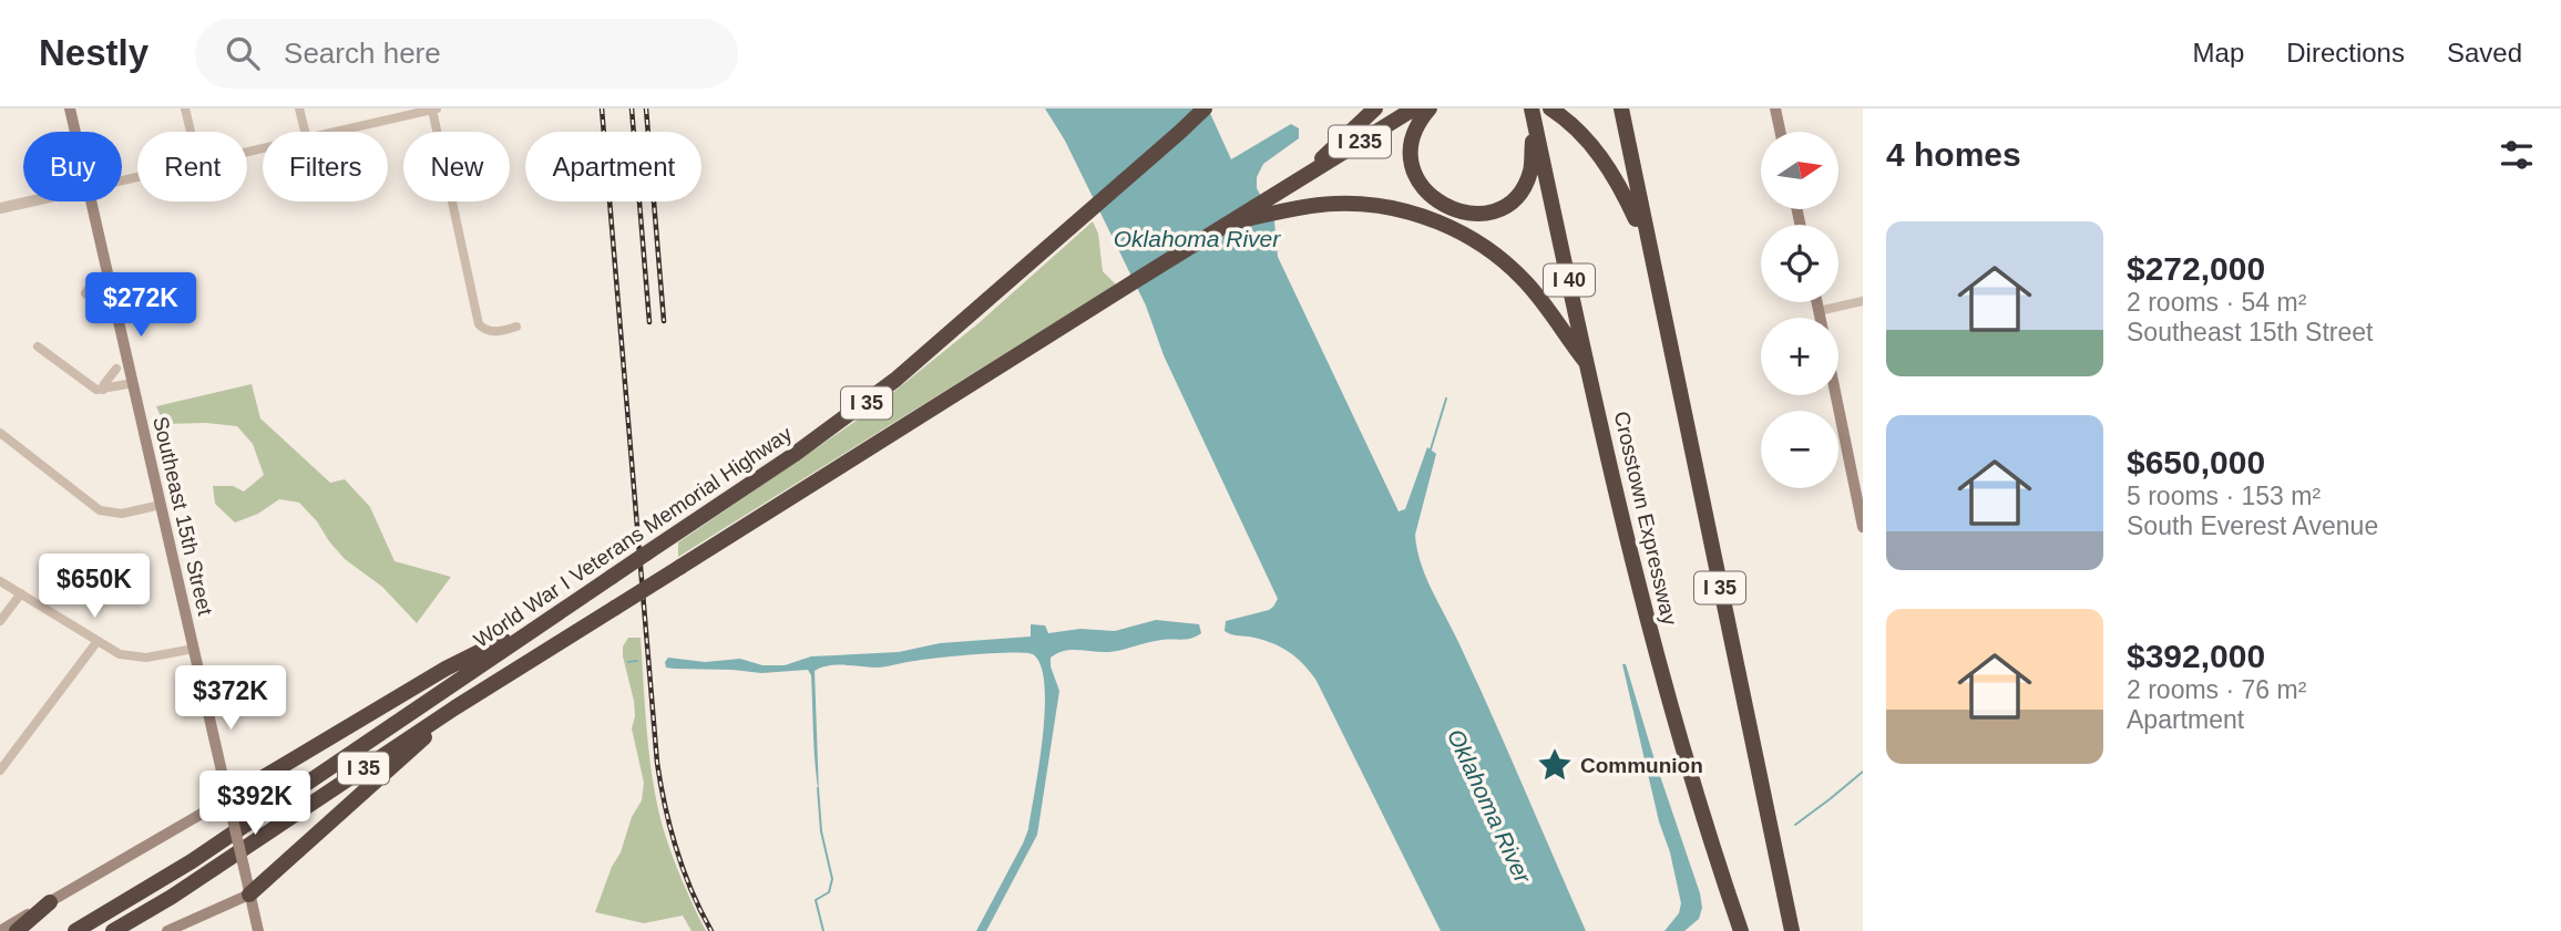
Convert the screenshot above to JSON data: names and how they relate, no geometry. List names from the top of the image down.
{
  "streets": {
    "highway": [
      "I 235",
      "I 40",
      "I 35",
      "Crosstown Expressway",
      "World War I Veterans Memorial Highway"
    ],
    "main road": ["Southeast 15th Street"]
  },
  "crossings": [
    ["I 235", "I 35"],
    ["I 35", "Crosstown Expressway"],
    ["I 35", "World War I Veterans Memorial Highway"]
  ],
  "water": ["Oklahoma River"],
  "places": {
    "place": ["Communion"]
  },
  "north": "right",
  "page": {
    "header": "Nestly",
    "search": "Search here",
    "nav": ["Map", "Directions", "Saved"],
    "heading": "4 homes",
    "map_buttons": ["+", "−"],
    "chip": [
      "Buy",
      "Rent",
      "Filters",
      "New",
      "Apartment"
    ],
    "list": [
      {
        "name": "$272,000",
        "note": "2 rooms · 54 m² · Southeast 15th Street"
      },
      {
        "name": "$650,000",
        "note": "5 rooms · 153 m² · South Everest Avenue"
      },
      {
        "name": "$392,000",
        "note": "2 rooms · 76 m² · Apartment"
      }
    ],
    "price": [
      "$272K",
      "$650K",
      "$372K",
      "$392K"
    ]
  }
}
